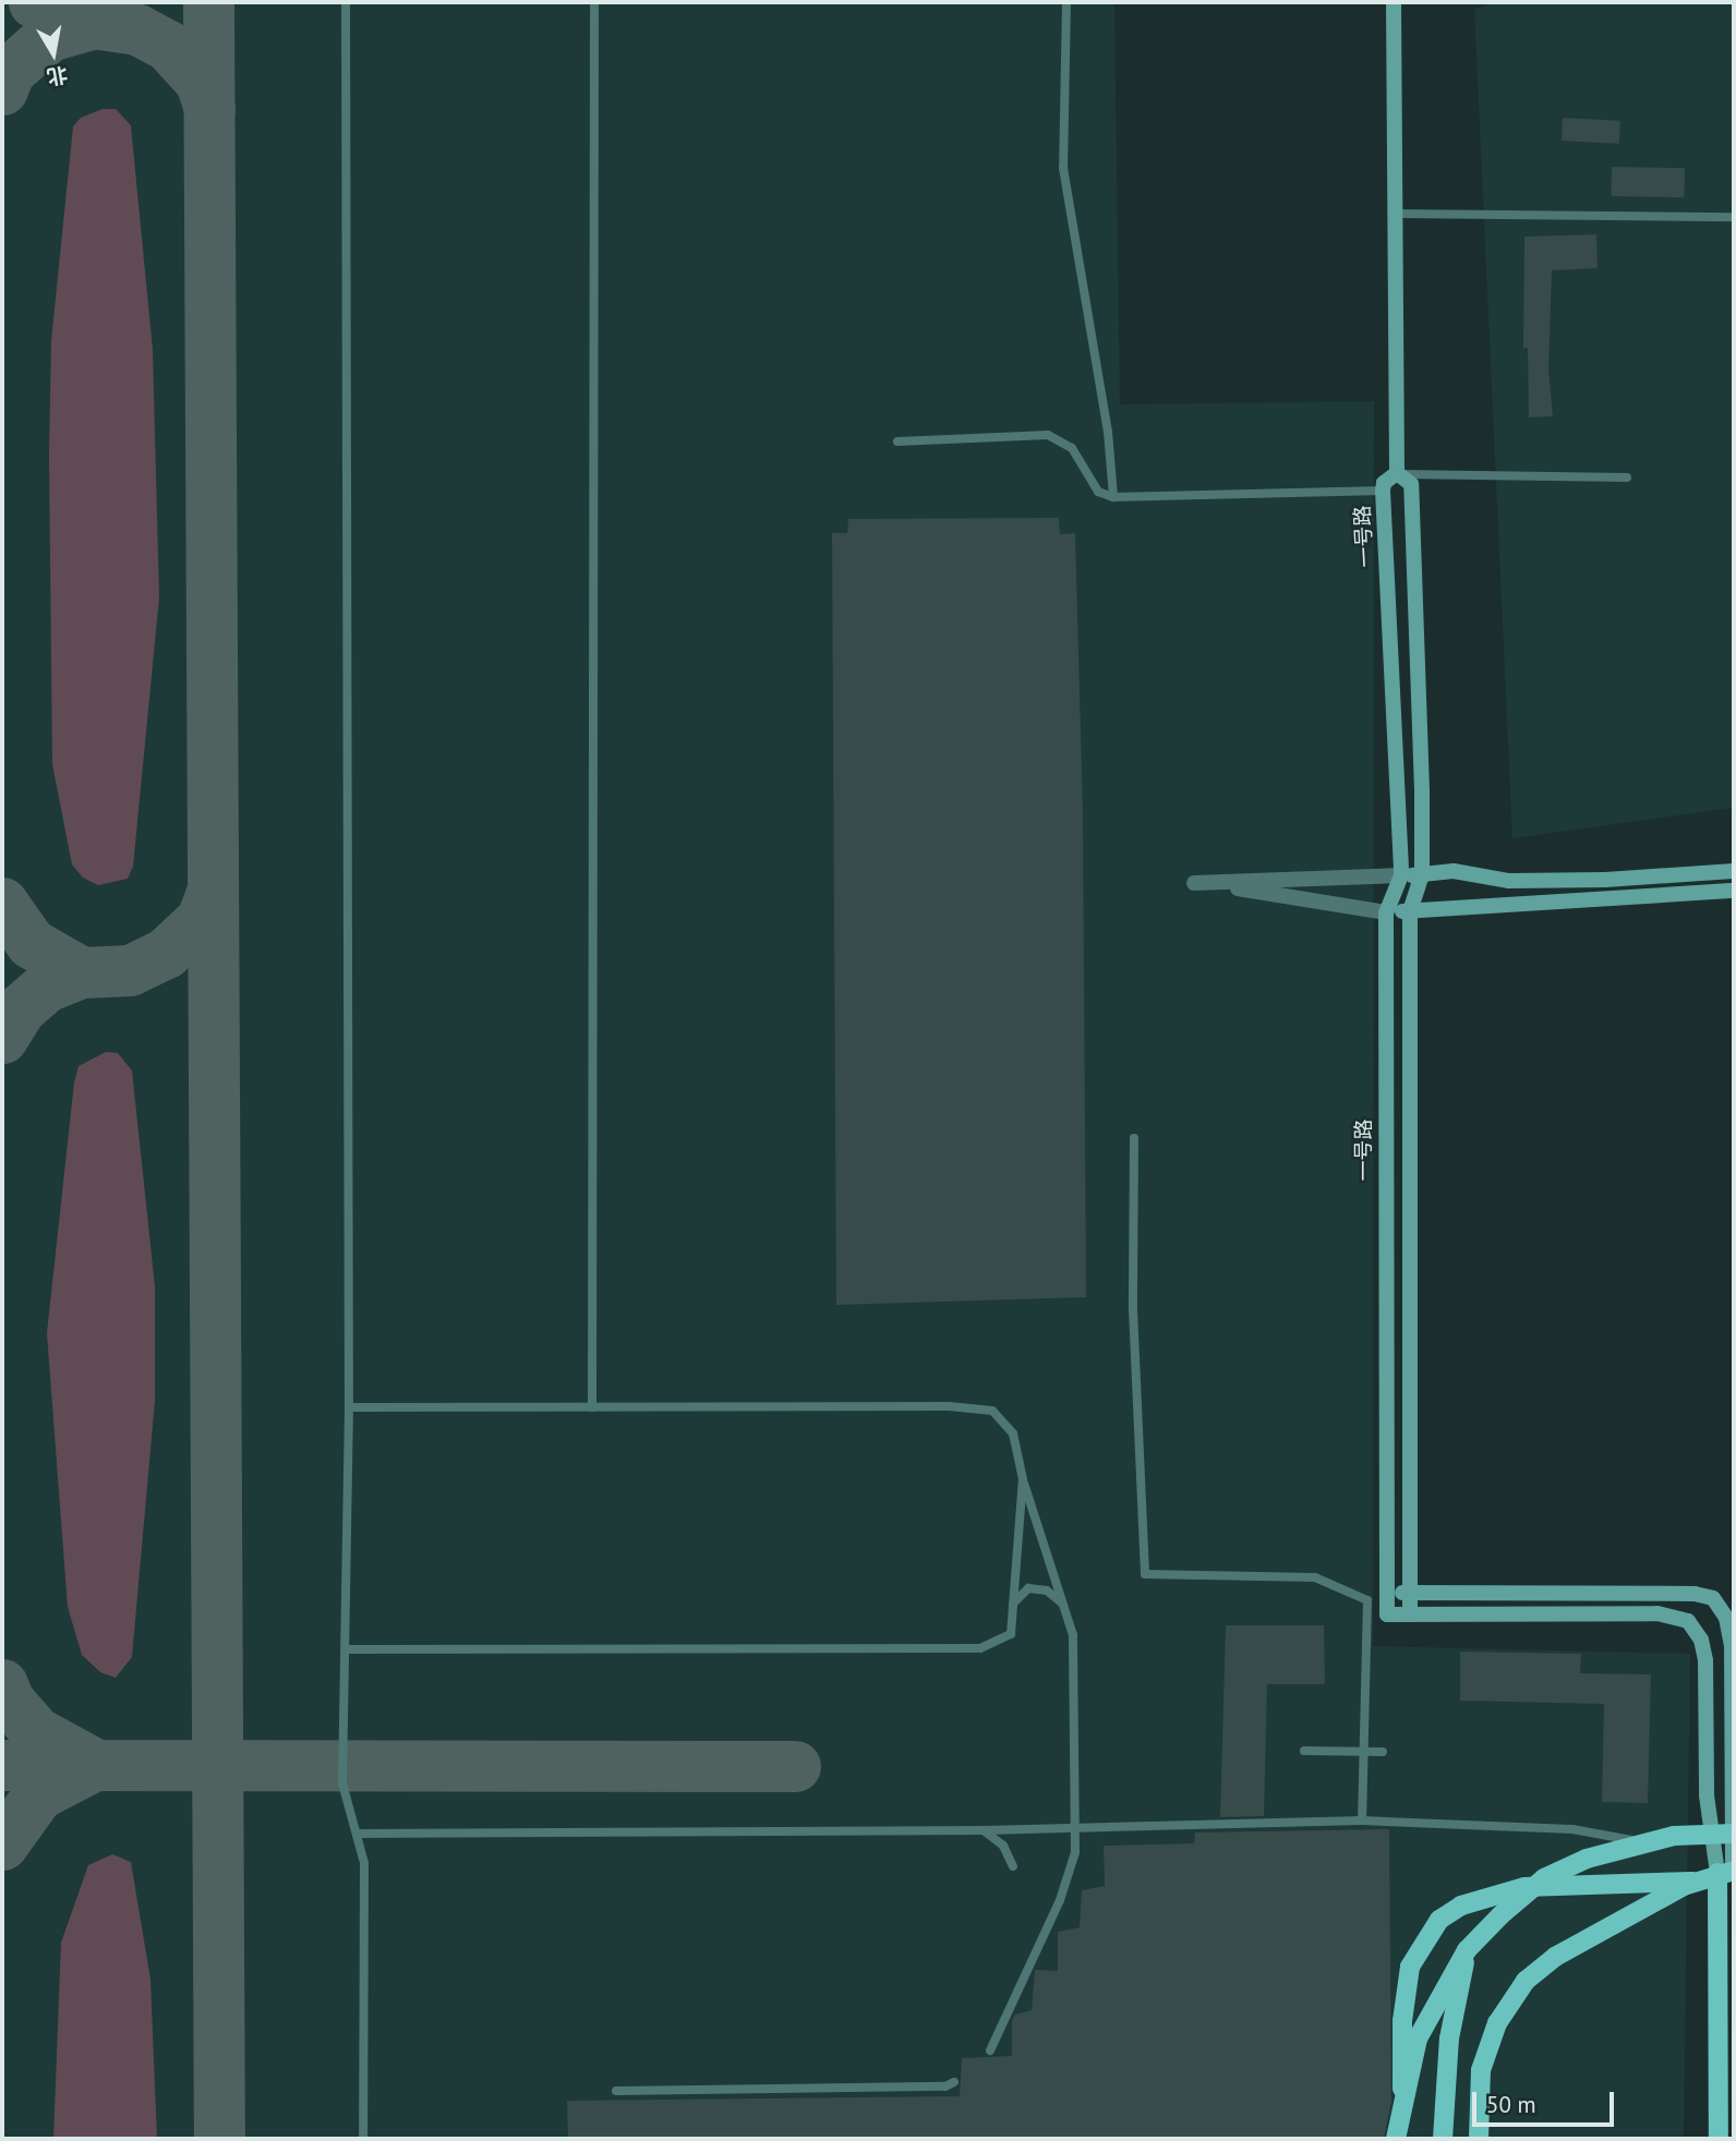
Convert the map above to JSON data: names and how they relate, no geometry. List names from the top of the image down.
{
  "streets": {
    "main road": ["一号路"]
  },
  "scale_bar": "50 m",
  "north": "bottom"
}
